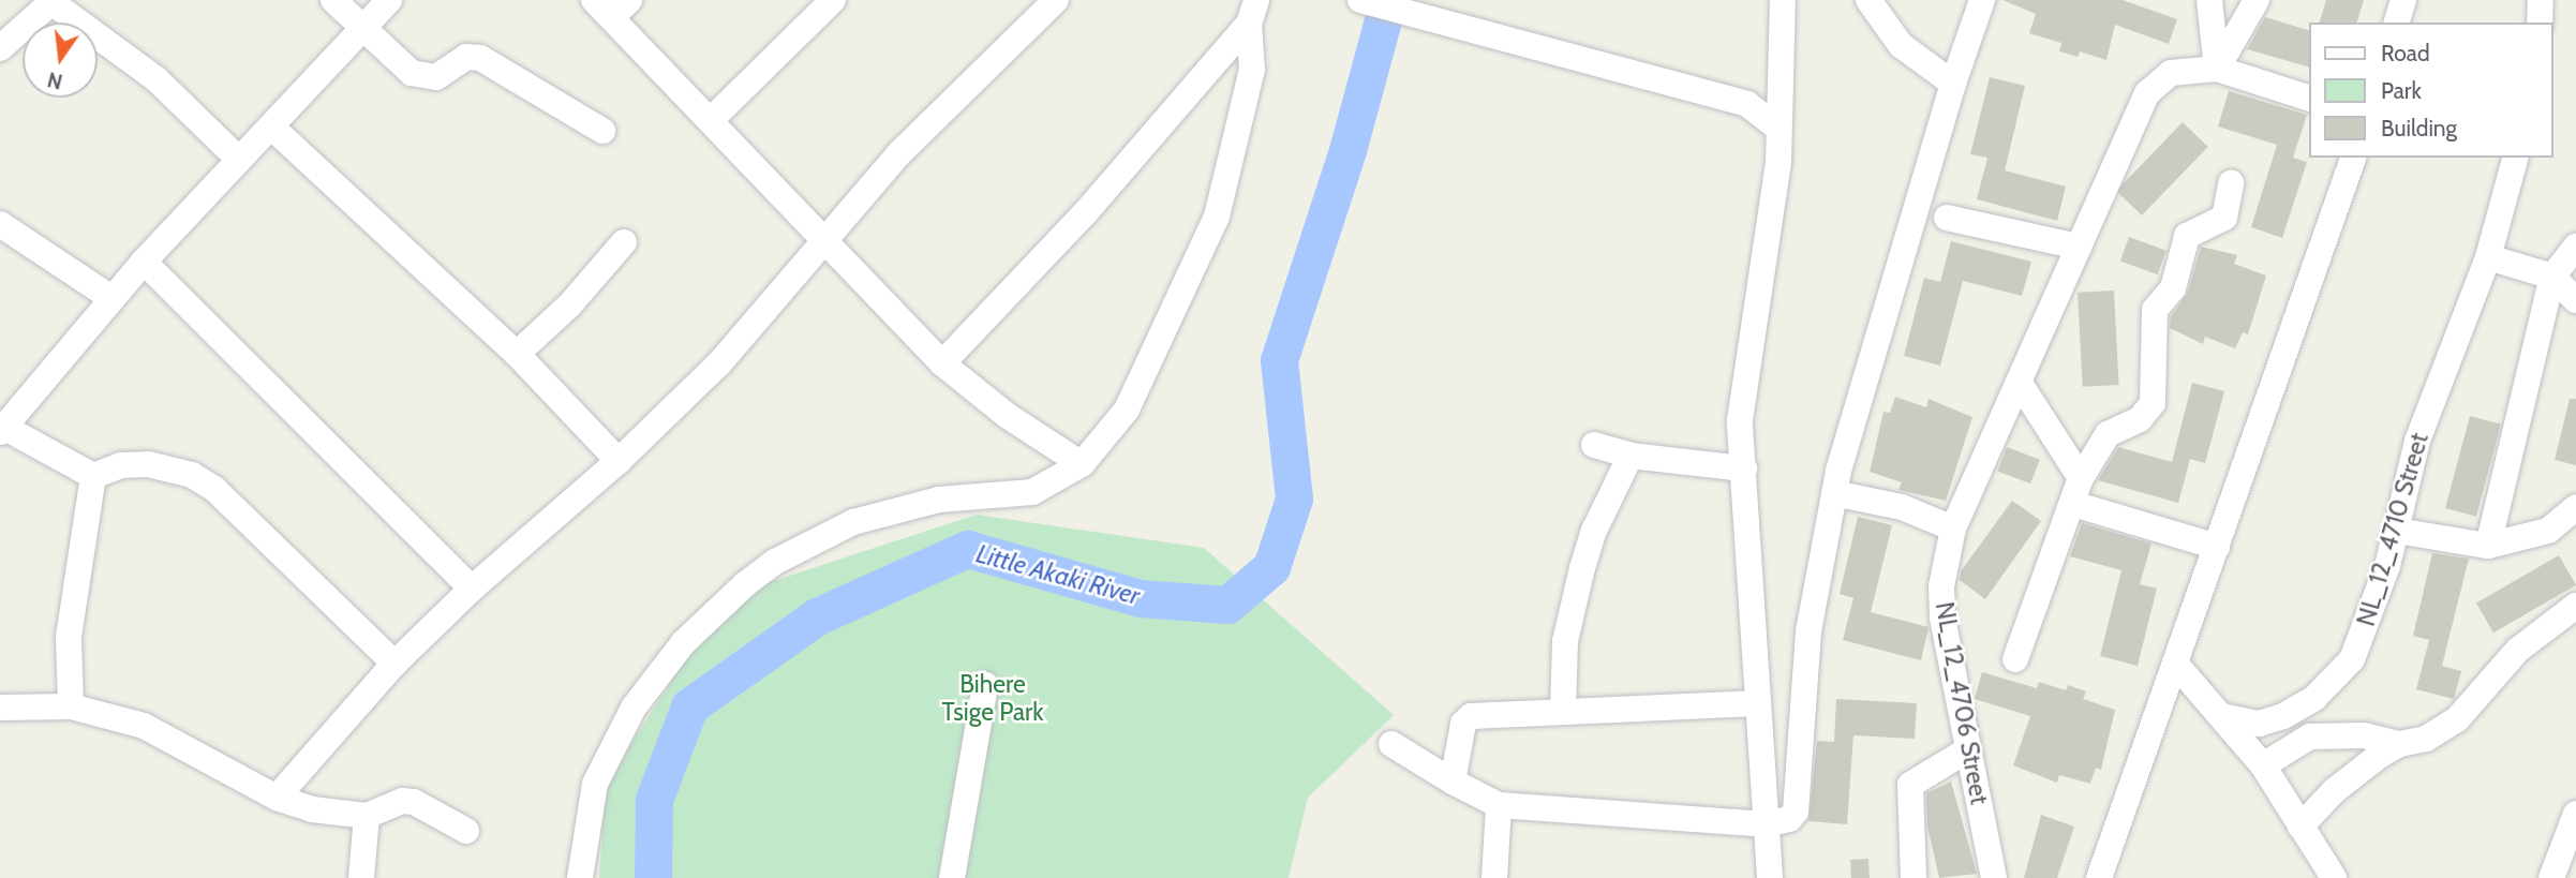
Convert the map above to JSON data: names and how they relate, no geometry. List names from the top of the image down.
{
  "streets": {
    "street": ["NL_12_4710 Street", "NL_12_4706 Street"]
  },
  "water": ["Little Akaki River"],
  "parks": ["Bihere Tsige Park"],
  "legend": ["Road", "Park", "Building"],
  "north": "bottom"
}
